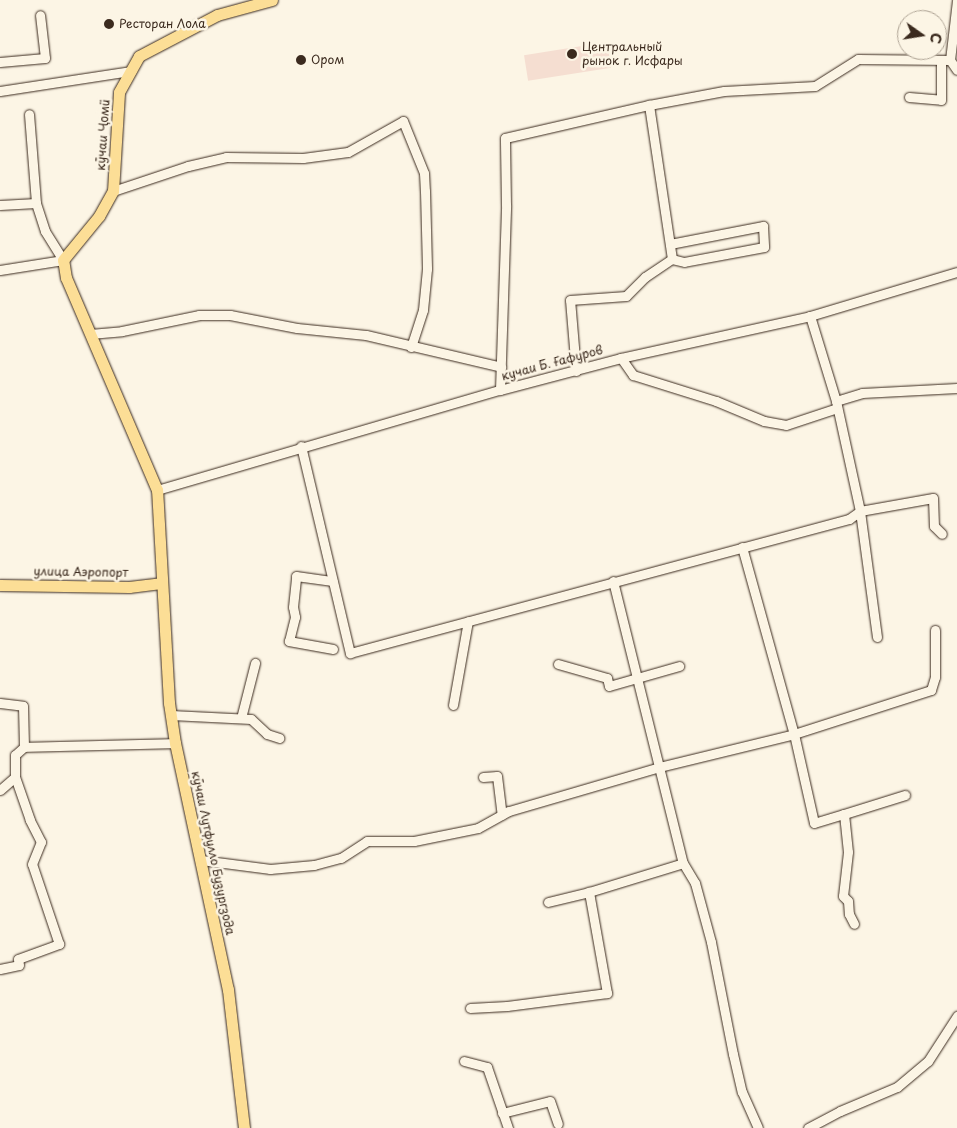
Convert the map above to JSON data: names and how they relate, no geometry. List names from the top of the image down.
{
  "streets": {
    "main road": ["кӯчаи Ҷомӣ", "улица Аэропорт", "кӯчаи Лутфулло Бузургзода"],
    "street": ["кучаи Б. Ғафуров"]
  },
  "crossings": [
    ["кучаи Б. Ғафуров", "кӯчаи Лутфулло Бузургзода"],
    ["улица Аэропорт", "кӯчаи Лутфулло Бузургзода"]
  ],
  "places": ["Ресторан Лола", "Центральный рынок г. Исфары", "Ором"],
  "north": "right"
}
